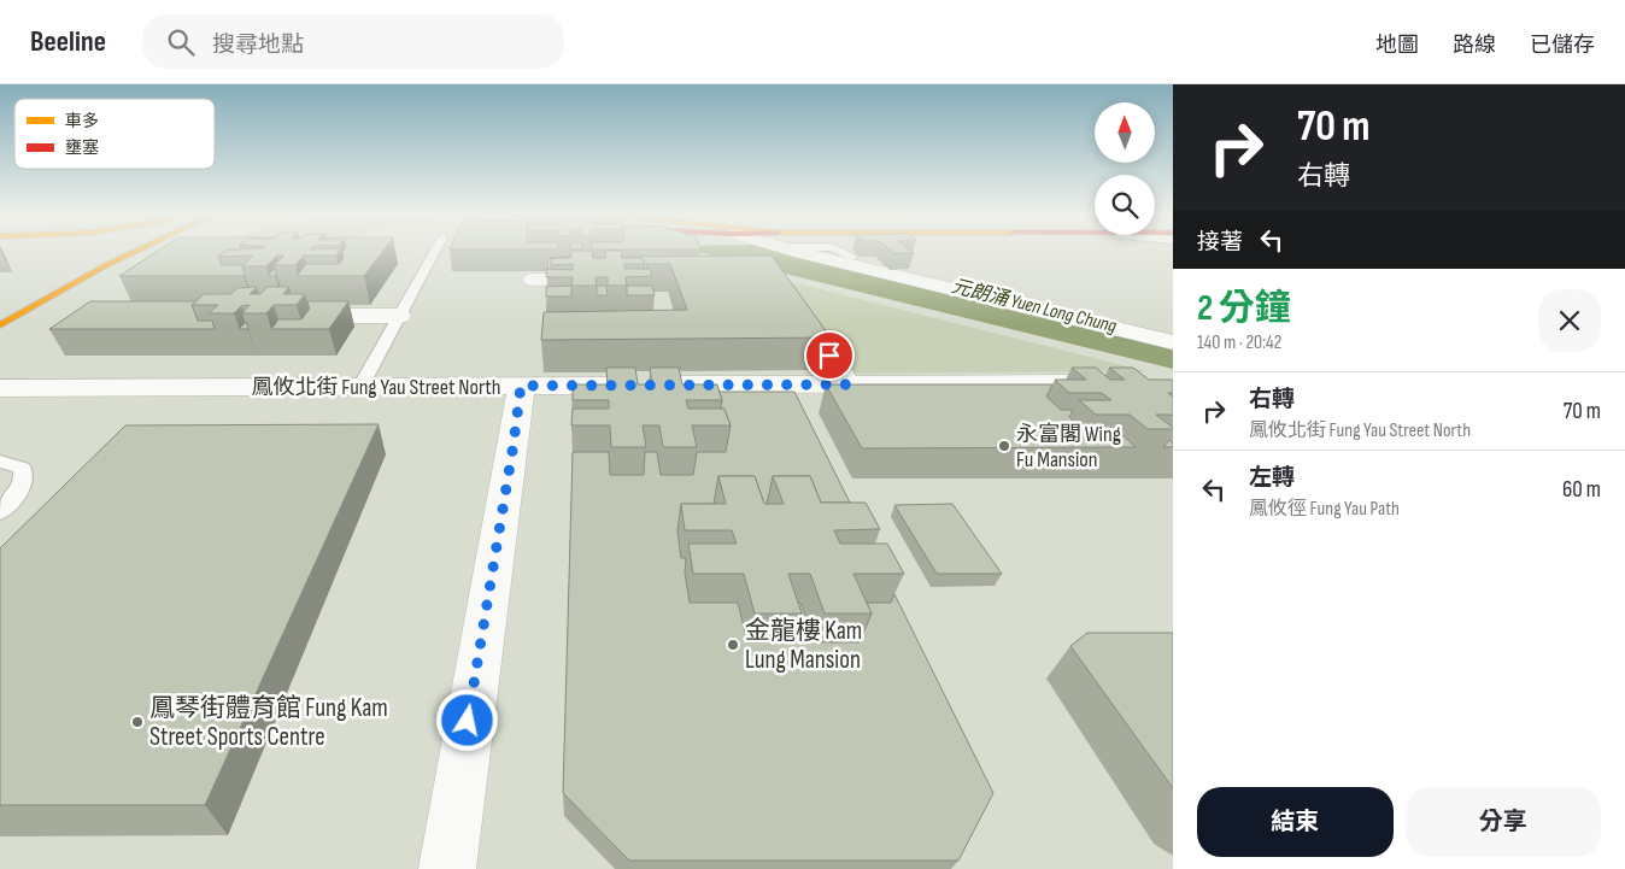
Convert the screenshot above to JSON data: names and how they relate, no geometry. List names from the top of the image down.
{
  "streets": {
    "street": ["鳳攸北街 Fung Yau Street North"]
  },
  "water": ["元朗涌 Yuen Long Chung"],
  "places": ["永富閣 Wing Fu Mansion", "金龍樓 Kam Lung Mansion", "鳳琴街體育館 Fung Kam Street Sports Centre"],
  "legend": ["車多", "壅塞"],
  "north": "top",
  "page": {
    "header": "Beeline",
    "search": "搜尋地點",
    "nav": ["地圖", "路線", "已儲存"],
    "turn": ["70 m", "右轉"],
    "then": "接著",
    "heading": ["2 分鐘", "140 m · 20:42"],
    "list": [
      {
        "name": "右轉",
        "note": "鳳攸北街 Fung Yau Street North",
        "value": "70 m"
      },
      {
        "name": "左轉",
        "note": "鳳攸徑 Fung Yau Path",
        "value": "60 m"
      }
    ],
    "buttons": ["結束", "分享"]
  }
}
